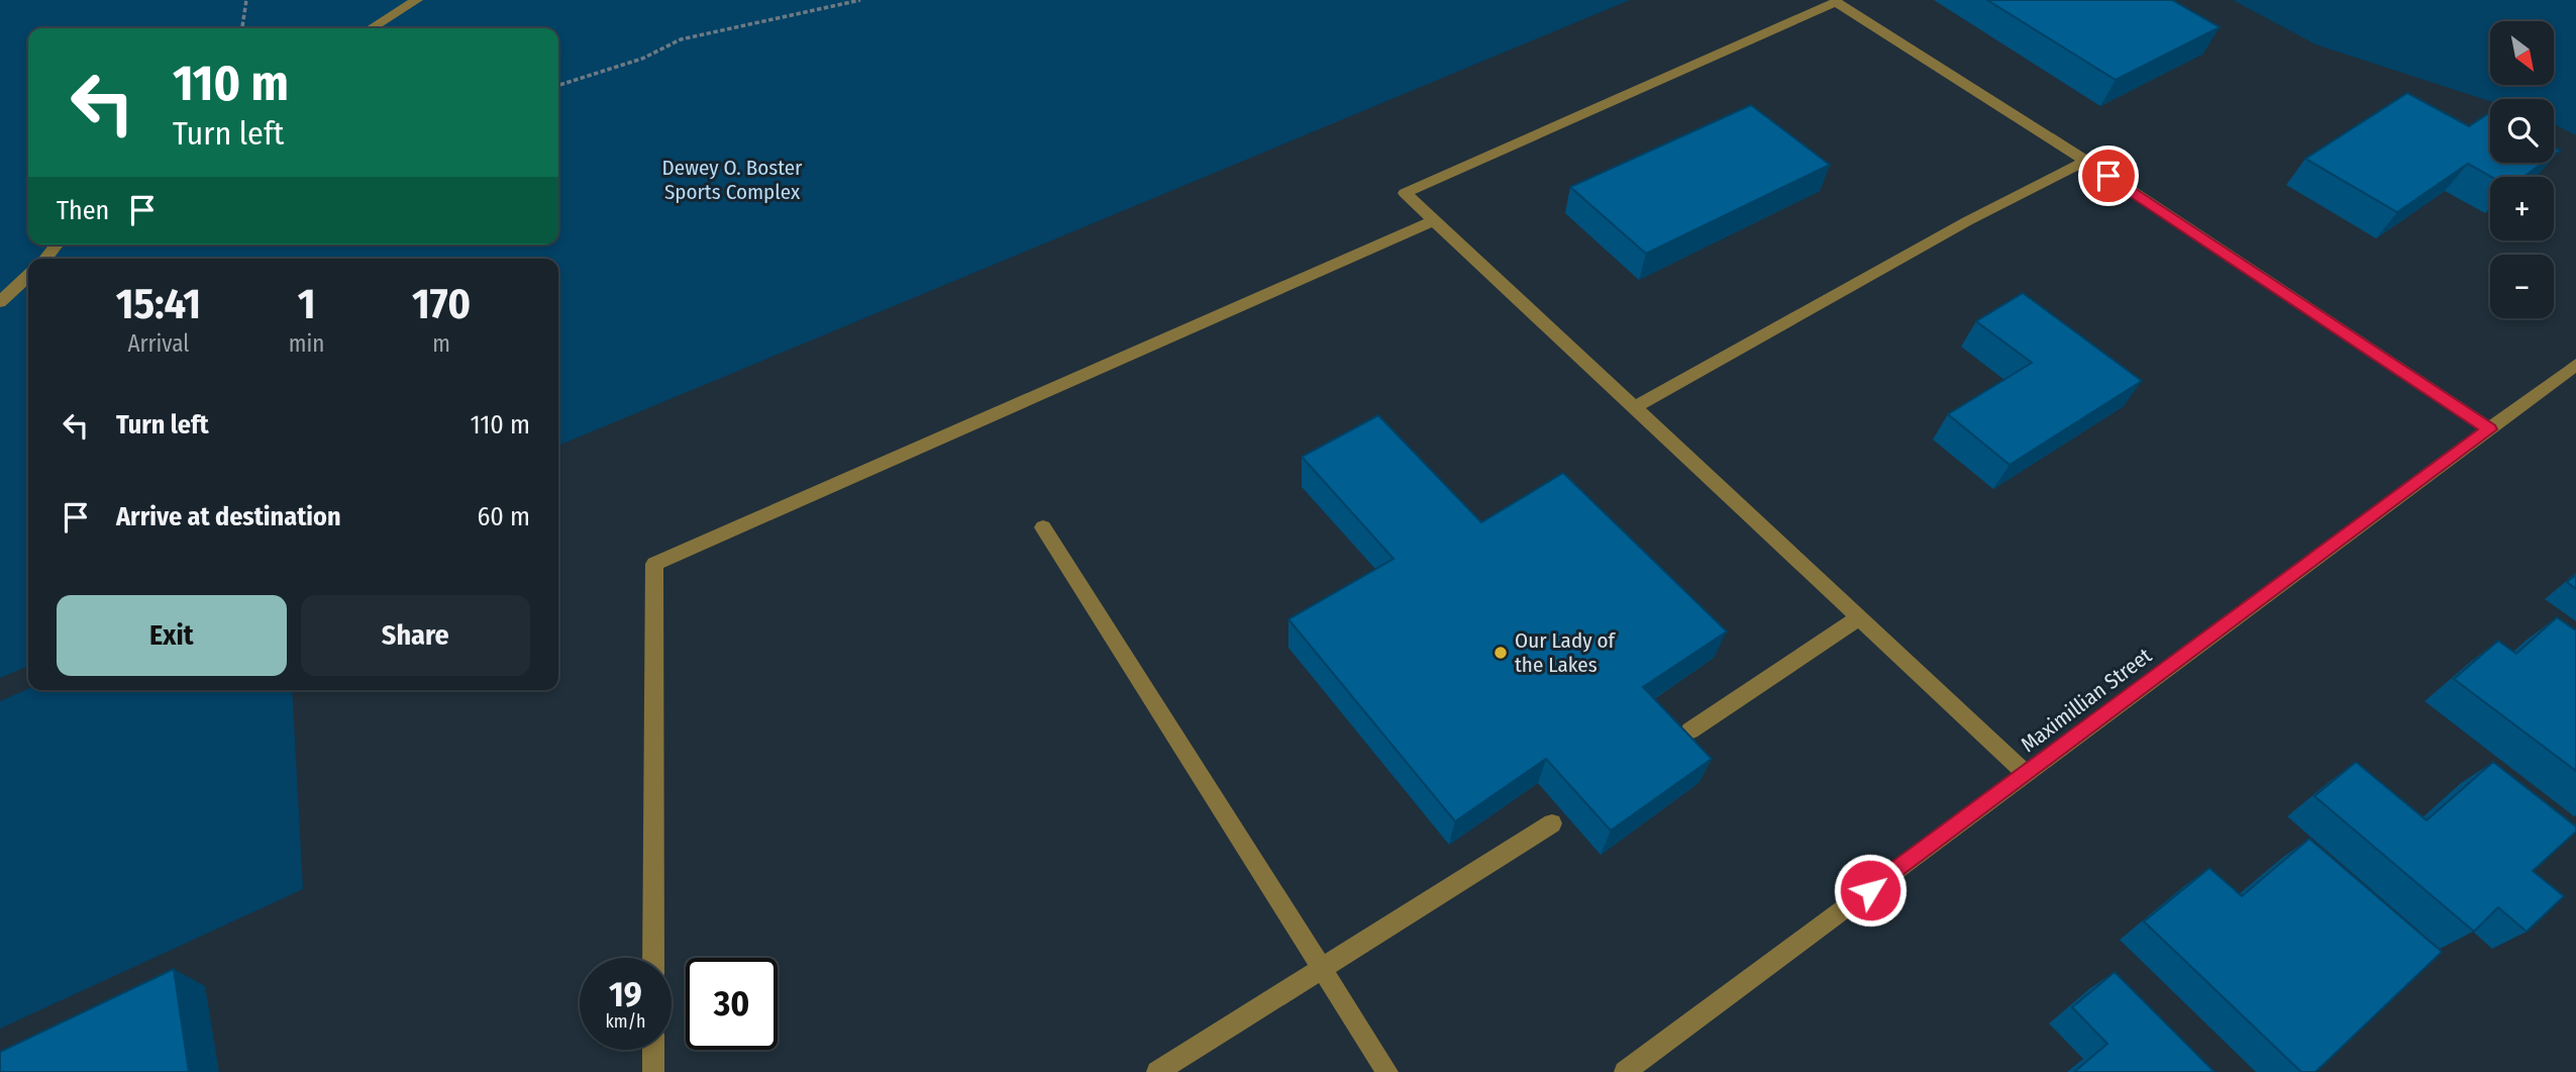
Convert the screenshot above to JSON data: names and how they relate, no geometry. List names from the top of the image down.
{
  "streets": {
    "street": ["Maximillian Street"]
  },
  "parks": ["Dewey O. Boster Sports Complex"],
  "places": ["Our Lady of the Lakes"],
  "north": "bottom right",
  "page": {
    "map_buttons": ["+", "−"],
    "turn": ["110 m", "Turn left"],
    "then": "Then",
    "eta": [
      "15:41",
      "Arrival",
      "1",
      "min",
      "170",
      "m"
    ],
    "list": [
      {
        "name": "Turn left",
        "value": "110 m"
      },
      {
        "name": "Arrive at destination",
        "value": "60 m"
      }
    ],
    "buttons": ["Exit", "Share"],
    "speed": "19 km/h",
    "limit": "30"
  }
}
